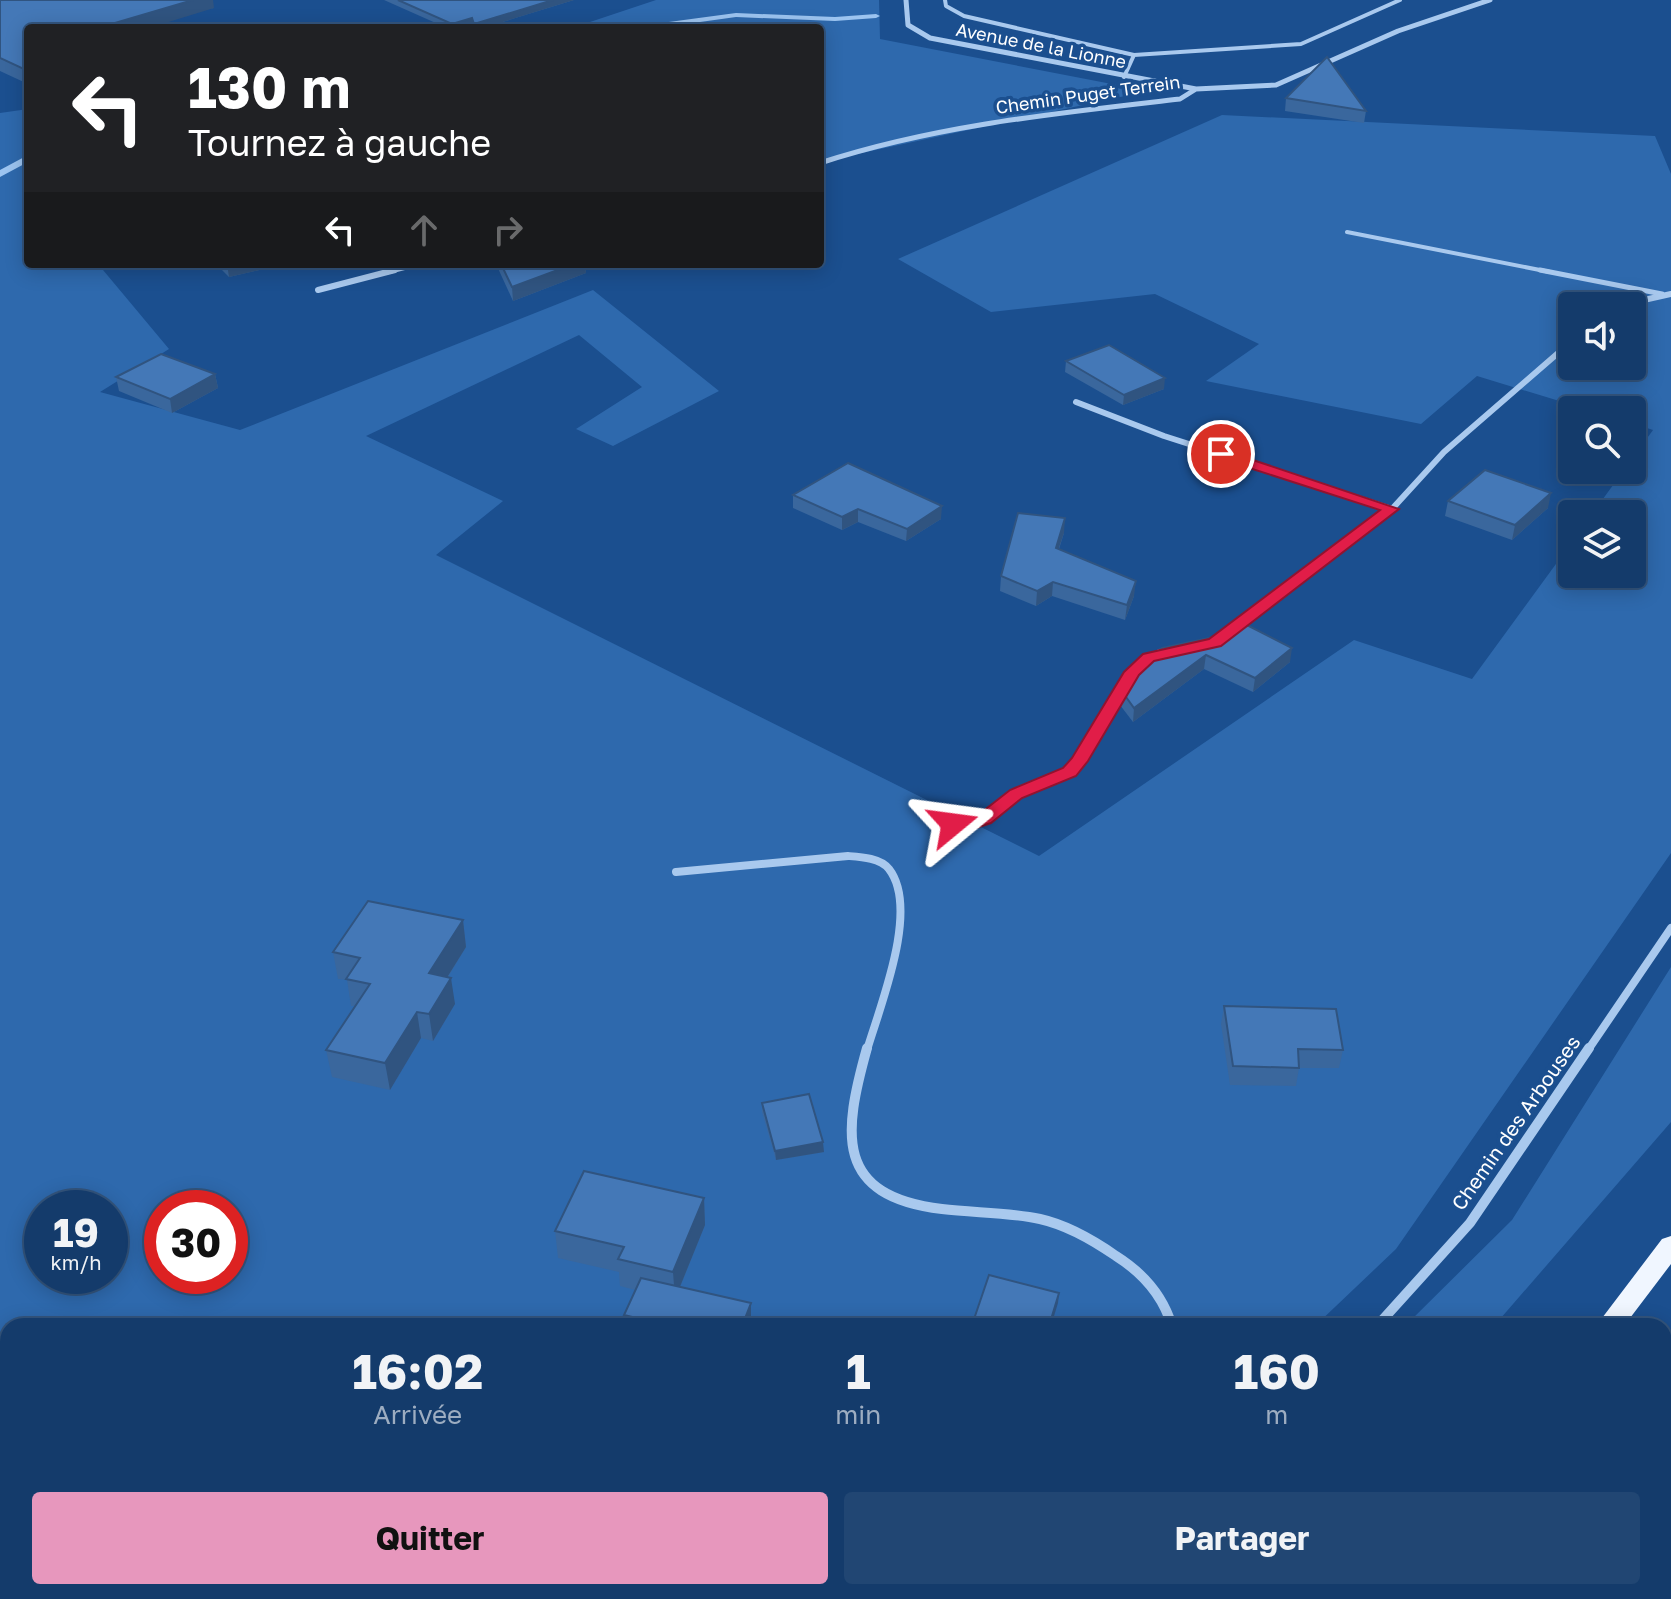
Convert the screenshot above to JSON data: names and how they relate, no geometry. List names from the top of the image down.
{
  "streets": {
    "street": ["Avenue de la Lionne", "Chemin Puget Terrein", "Chemin des Arbouses"]
  },
  "crossings": [
    ["Avenue de la Lionne", "Chemin Puget Terrein"]
  ],
  "page": {
    "turn": ["130 m", "Tournez à gauche"],
    "speed": "19 km/h",
    "limit": "30",
    "eta": [
      "16:02",
      "Arrivée",
      "1",
      "min",
      "160",
      "m"
    ],
    "buttons": ["Quitter", "Partager"]
  }
}
